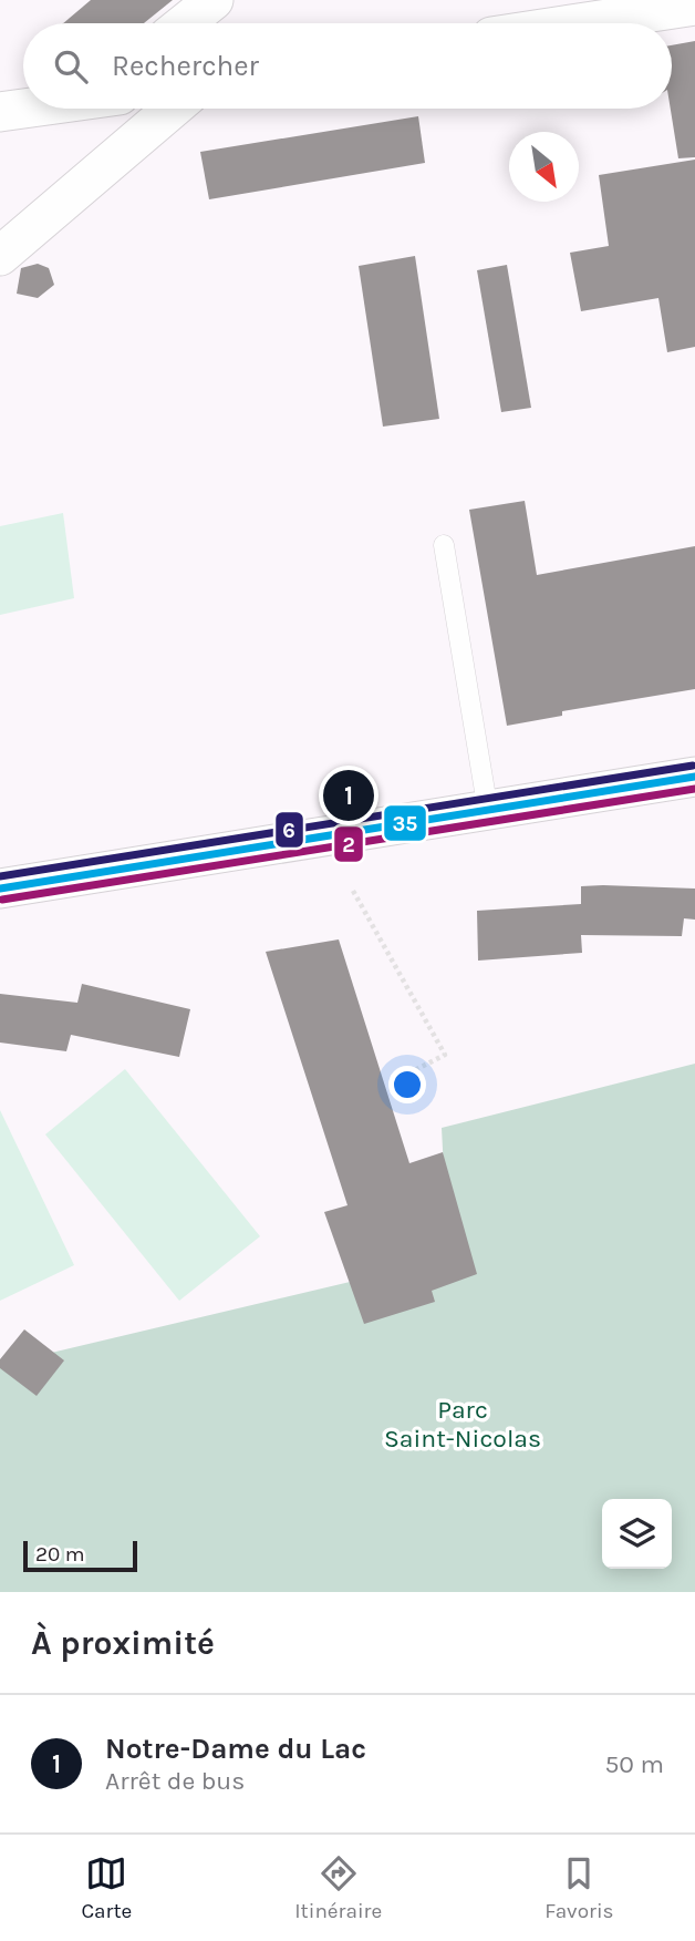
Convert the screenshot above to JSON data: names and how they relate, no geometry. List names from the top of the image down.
{
  "parks": ["Parc Saint-Nicolas"],
  "lines": ["transit line 6", "transit line 35", "transit line 2"],
  "scale_bar": "20 m",
  "north": "bottom right",
  "page": {
    "search": "Rechercher",
    "pins": "1",
    "scale": "20 m",
    "heading": "À proximité",
    "list": [
      {
        "mark": "1",
        "name": "Notre-Dame du Lac",
        "note": "Arrêt de bus",
        "value": "50 m"
      }
    ],
    "nav": ["Carte", "Itinéraire", "Favoris"]
  }
}
